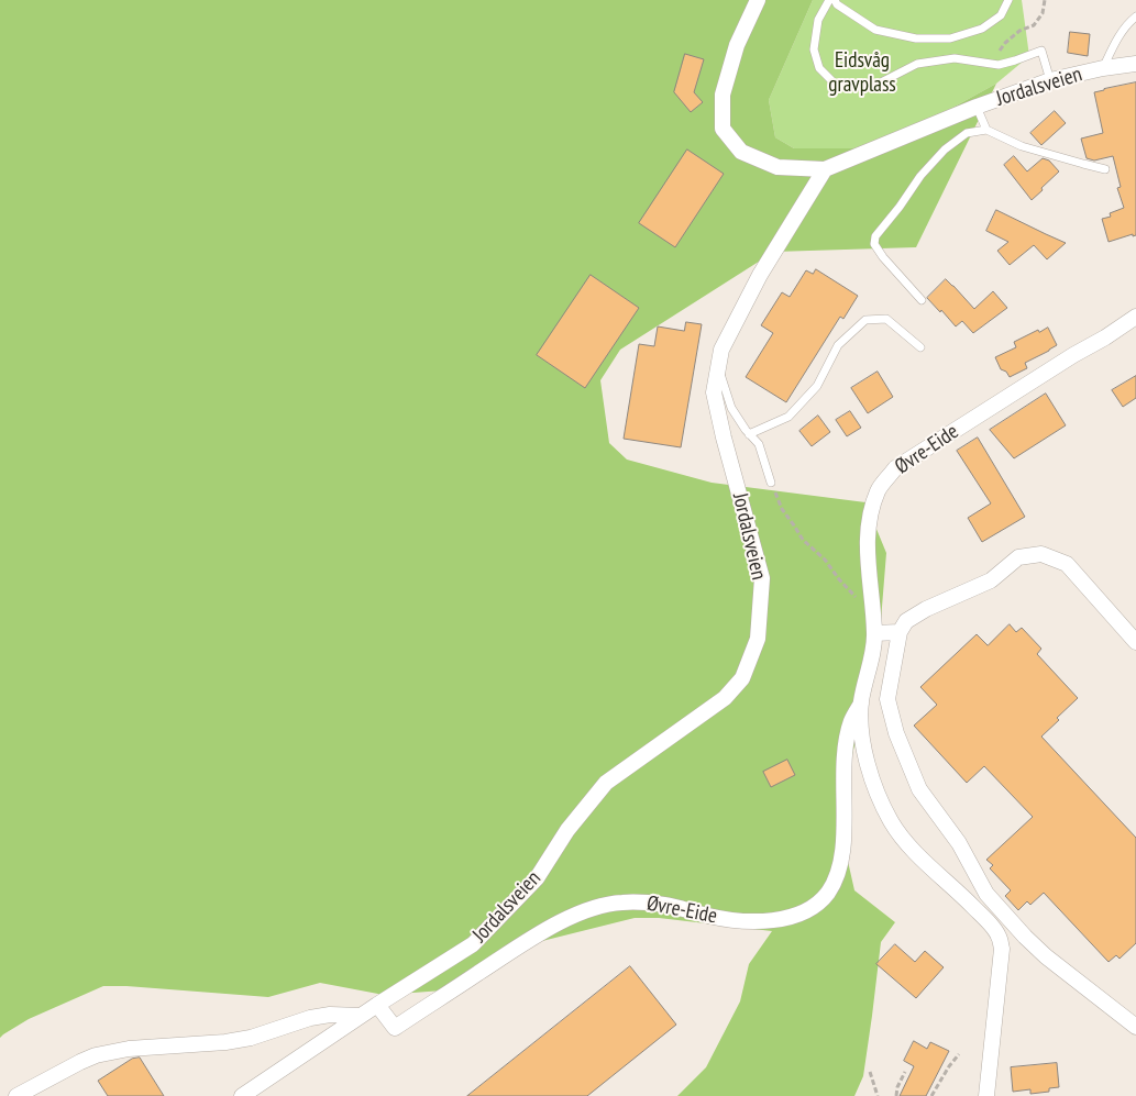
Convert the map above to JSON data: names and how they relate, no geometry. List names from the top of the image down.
{
  "streets": {
    "street": ["Jordalsveien", "Øvre-Eide"]
  },
  "crossings": [
    ["Jordalsveien", "Øvre-Eide"]
  ],
  "parks": ["Eidsvåg gravplass"]
}
